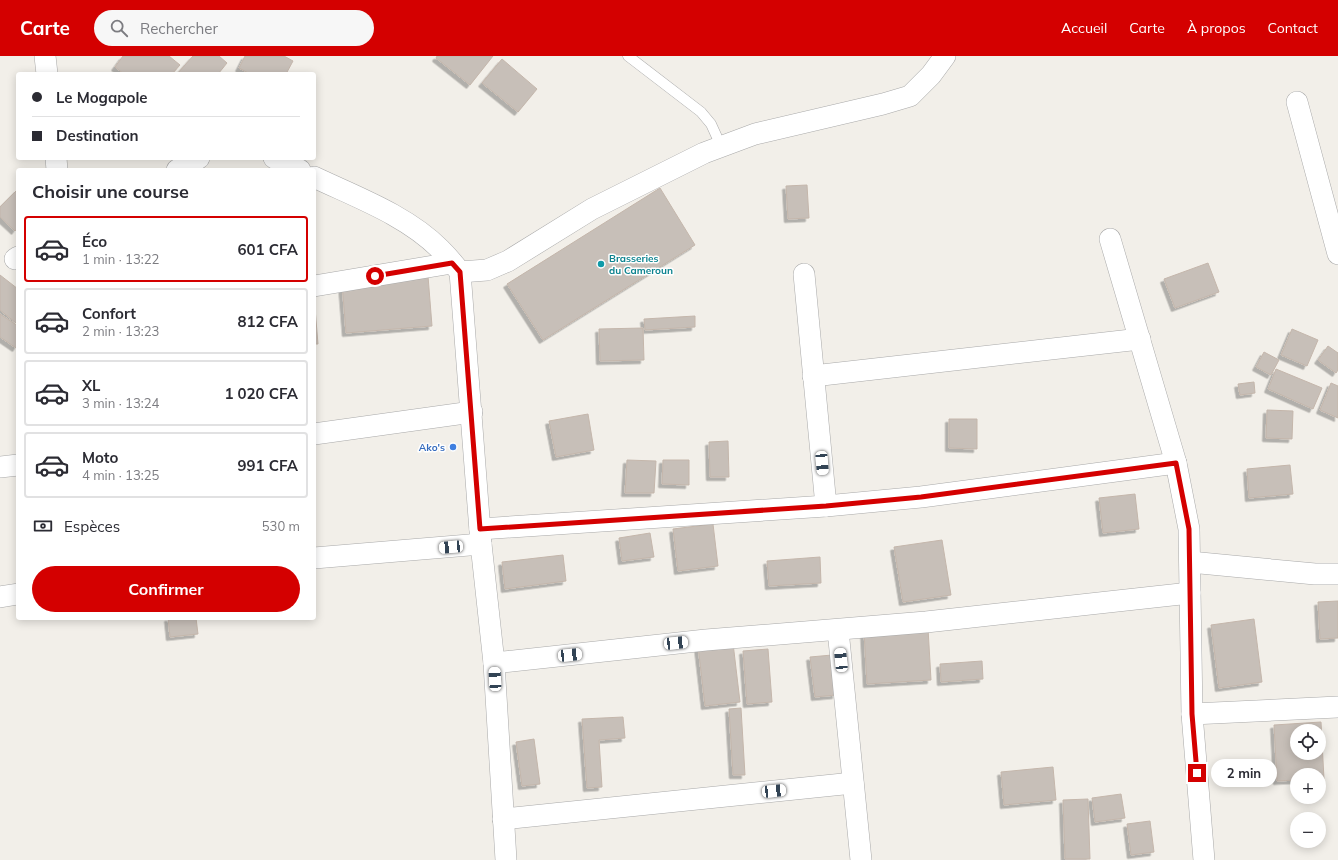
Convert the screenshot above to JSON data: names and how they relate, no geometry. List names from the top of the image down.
{
  "places": ["Brasseries du Cameroun", "Ako's"],
  "page": {
    "header": "Carte",
    "search": "Rechercher",
    "nav": [
      "Accueil",
      "Carte",
      "À propos",
      "Contact"
    ],
    "banner": ["Le Mogapole", "Destination"],
    "heading": "Choisir une course",
    "list": [
      {
        "name": "Éco",
        "note": "1 min · 13:22",
        "value": "601 CFA"
      },
      {
        "name": "Confort",
        "note": "2 min · 13:23",
        "value": "812 CFA"
      },
      {
        "name": "XL",
        "note": "3 min · 13:24",
        "value": "1 020 CFA"
      },
      {
        "name": "Moto",
        "note": "4 min · 13:25",
        "value": "991 CFA"
      }
    ],
    "pay": ["Espèces", "530 m"],
    "buttons": "Confirmer",
    "map_buttons": ["+", "−"],
    "bubble": "2 min"
  }
}
